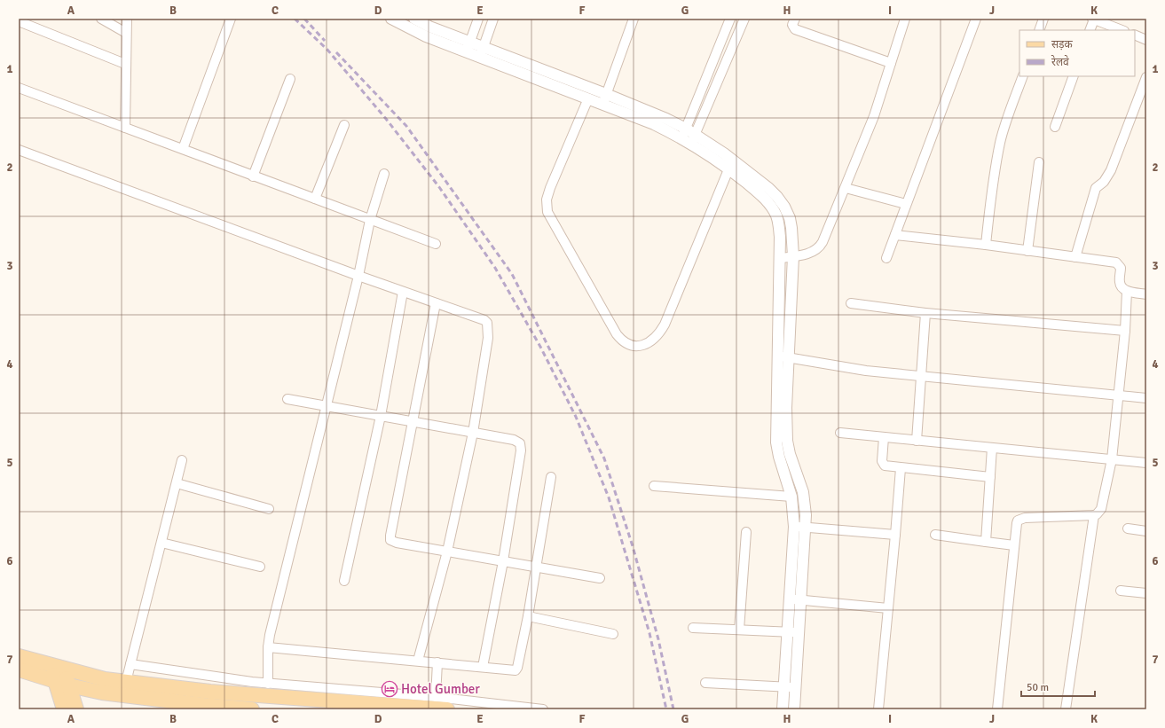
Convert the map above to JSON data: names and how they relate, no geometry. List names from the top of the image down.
{
  "places": {
    "hotel": ["Hotel Gumber"]
  },
  "legend": ["सड़क", "रेलवे"],
  "scale_bar": "50 m",
  "grid": {
    "columns": [
      "A",
      "B",
      "C",
      "D",
      "E",
      "F",
      "G",
      "H",
      "I",
      "J",
      "K"
    ],
    "rows": [
      "1",
      "2",
      "3",
      "4",
      "5",
      "6",
      "7"
    ]
  }
}
